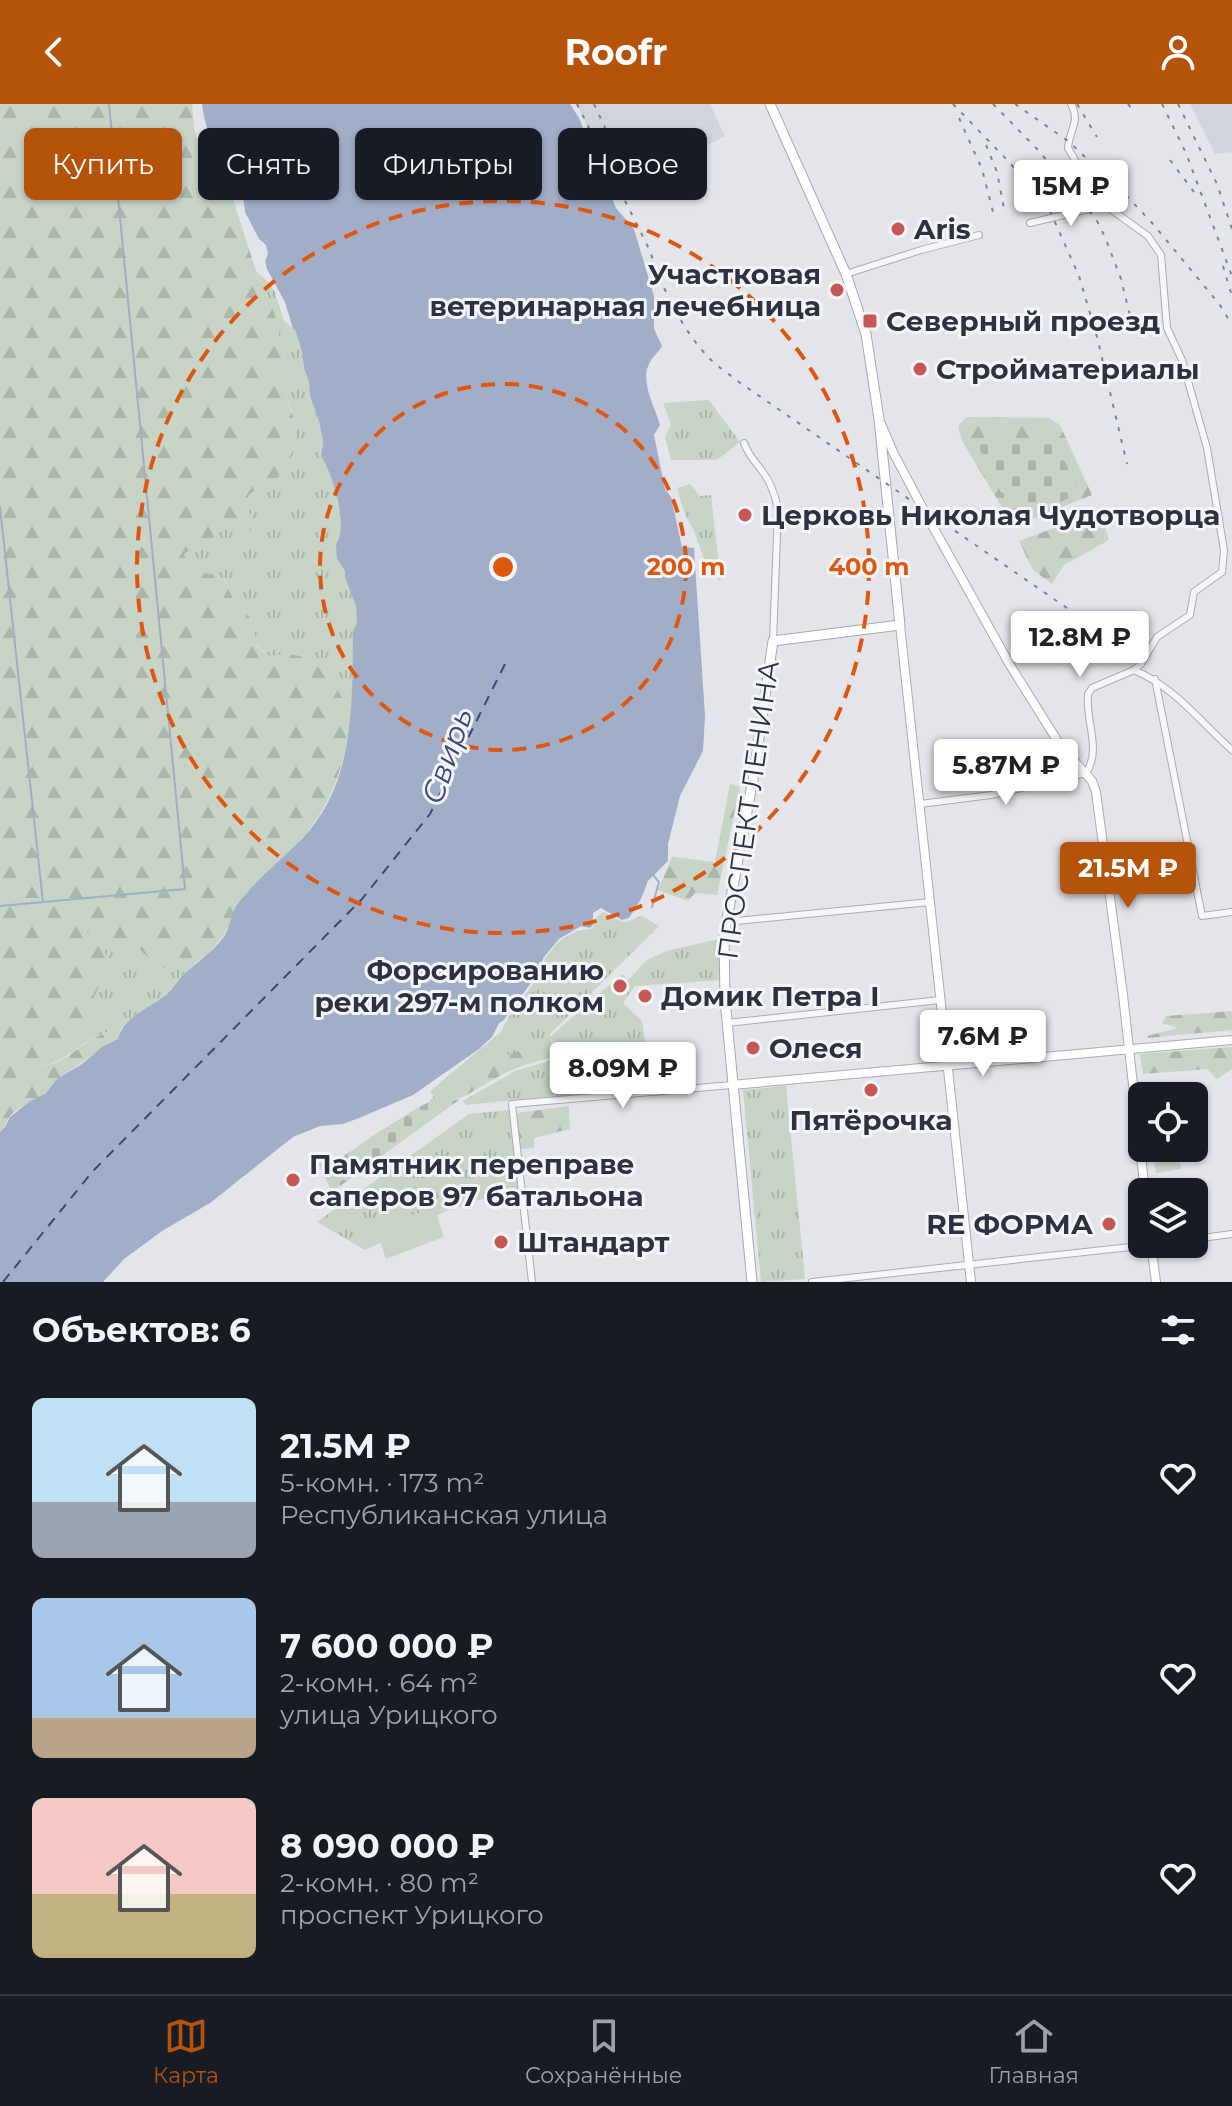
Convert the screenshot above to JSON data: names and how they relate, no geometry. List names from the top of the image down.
{
  "streets": {
    "main road": ["ПРОСПЕКТ ЛЕНИНА"]
  },
  "water": ["Свирь"],
  "places": {
    "other": [
      "Aris",
      "Участковая ветеринарная лечебница",
      "Стройматериалы",
      "Церковь Николая Чудотворца",
      "Форсированию реки 297-м полком",
      "Домик Петра I",
      "Олеся",
      "Пятёрочка",
      "Памятник переправе саперов 97 батальона",
      "RE ФОРМА",
      "Штандарт"
    ],
    "transit": ["Северный проезд"]
  },
  "page": {
    "header": "Roofr",
    "chip": [
      "Купить",
      "Снять",
      "Фильтры",
      "Новое"
    ],
    "price": [
      "15M ₽",
      "12.8M ₽",
      "5.87M ₽",
      "21.5M ₽",
      "7.6M ₽",
      "8.09M ₽"
    ],
    "heading": "Объектов: 6",
    "list": [
      {
        "name": "21.5M ₽",
        "note": "5-комн. · 173 m² · Республиканская улица"
      },
      {
        "name": "7 600 000 ₽",
        "note": "2-комн. · 64 m² · улица Урицкого"
      },
      {
        "name": "8 090 000 ₽",
        "note": "2-комн. · 80 m² · проспект Урицкого"
      }
    ],
    "tabs": ["Карта", "Сохранённые", "Главная"]
  },
  "rings": ["200 m", "400 m"]
}
